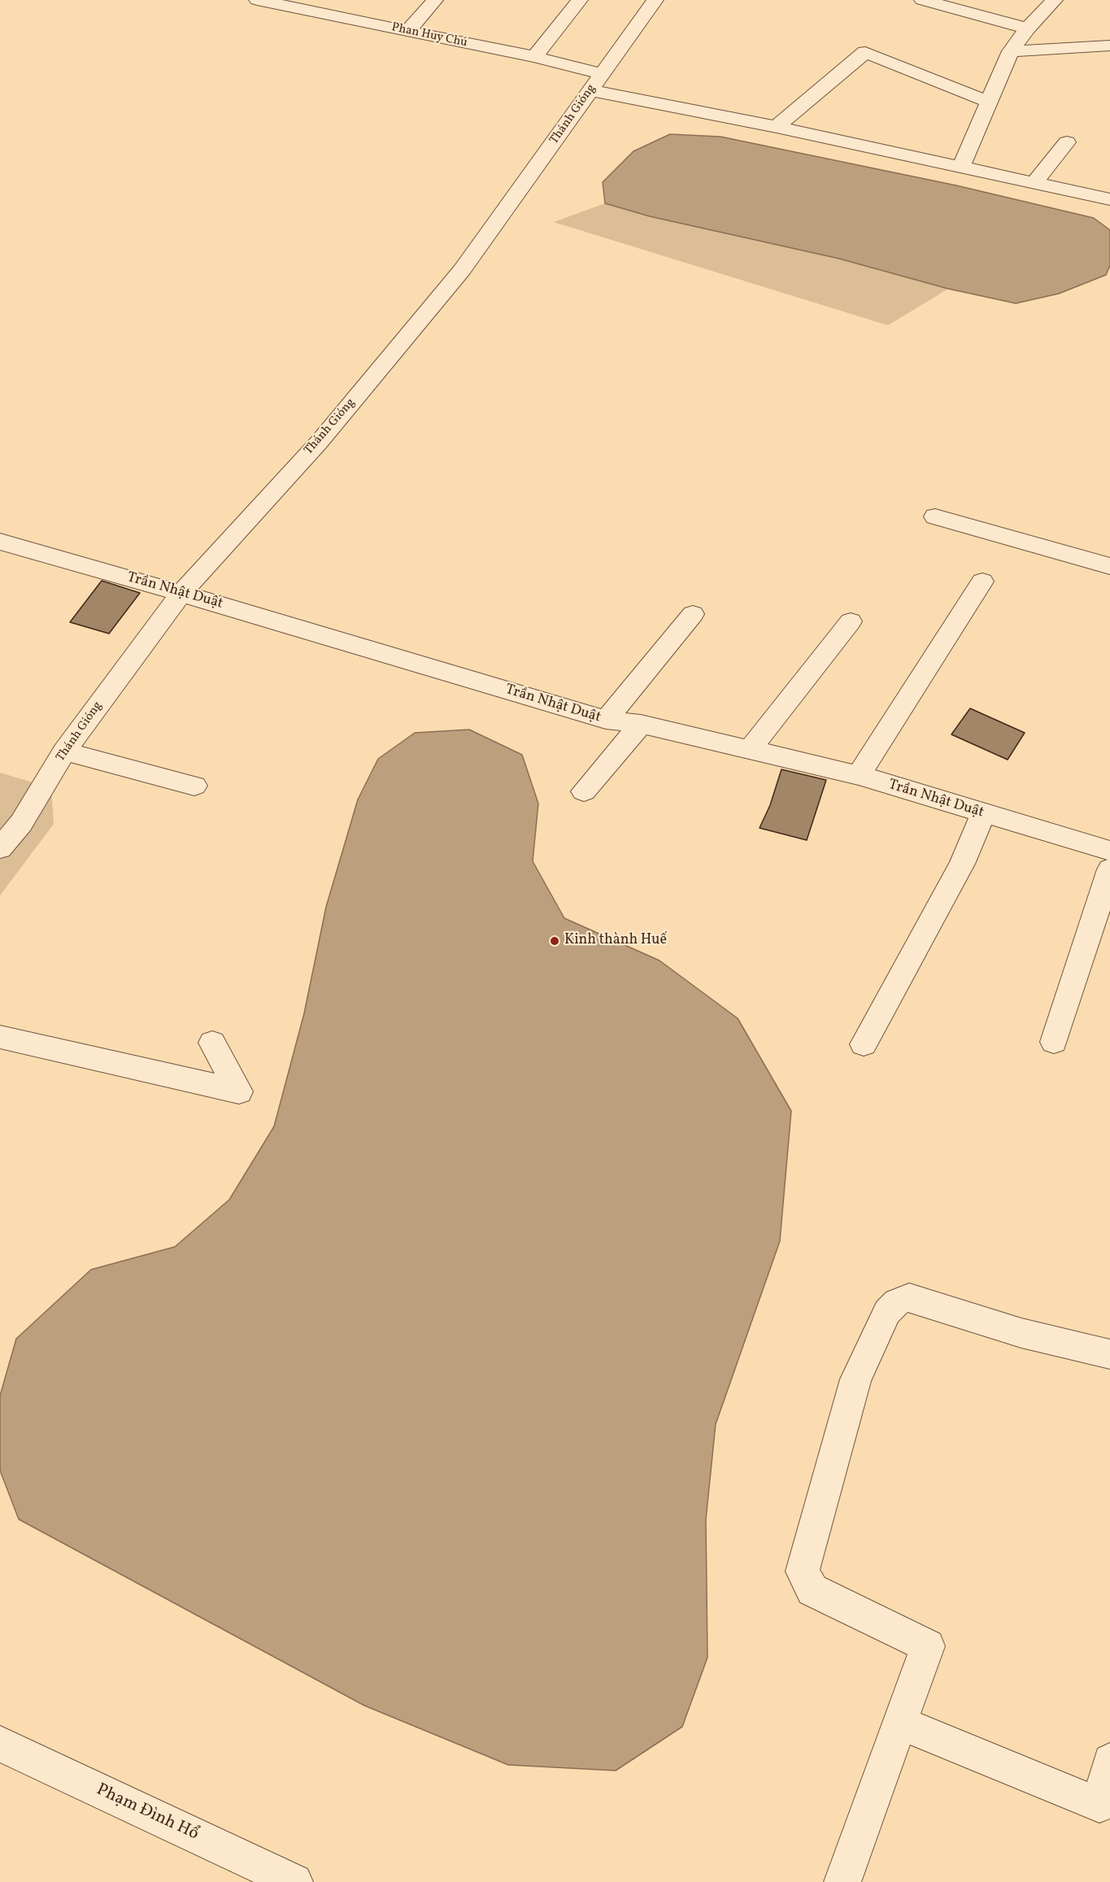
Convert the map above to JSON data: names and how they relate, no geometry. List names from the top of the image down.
{
  "streets": {
    "street": [
      "Phan Huy Chú",
      "Thánh Gióng",
      "Trần Nhật Duật",
      "Phạm Đình Hổ"
    ]
  },
  "crossings": [
    ["Phan Huy Chú", "Thánh Gióng"],
    ["Thánh Gióng", "Trần Nhật Duật"]
  ],
  "places": ["Kinh thành Huế"]
}
